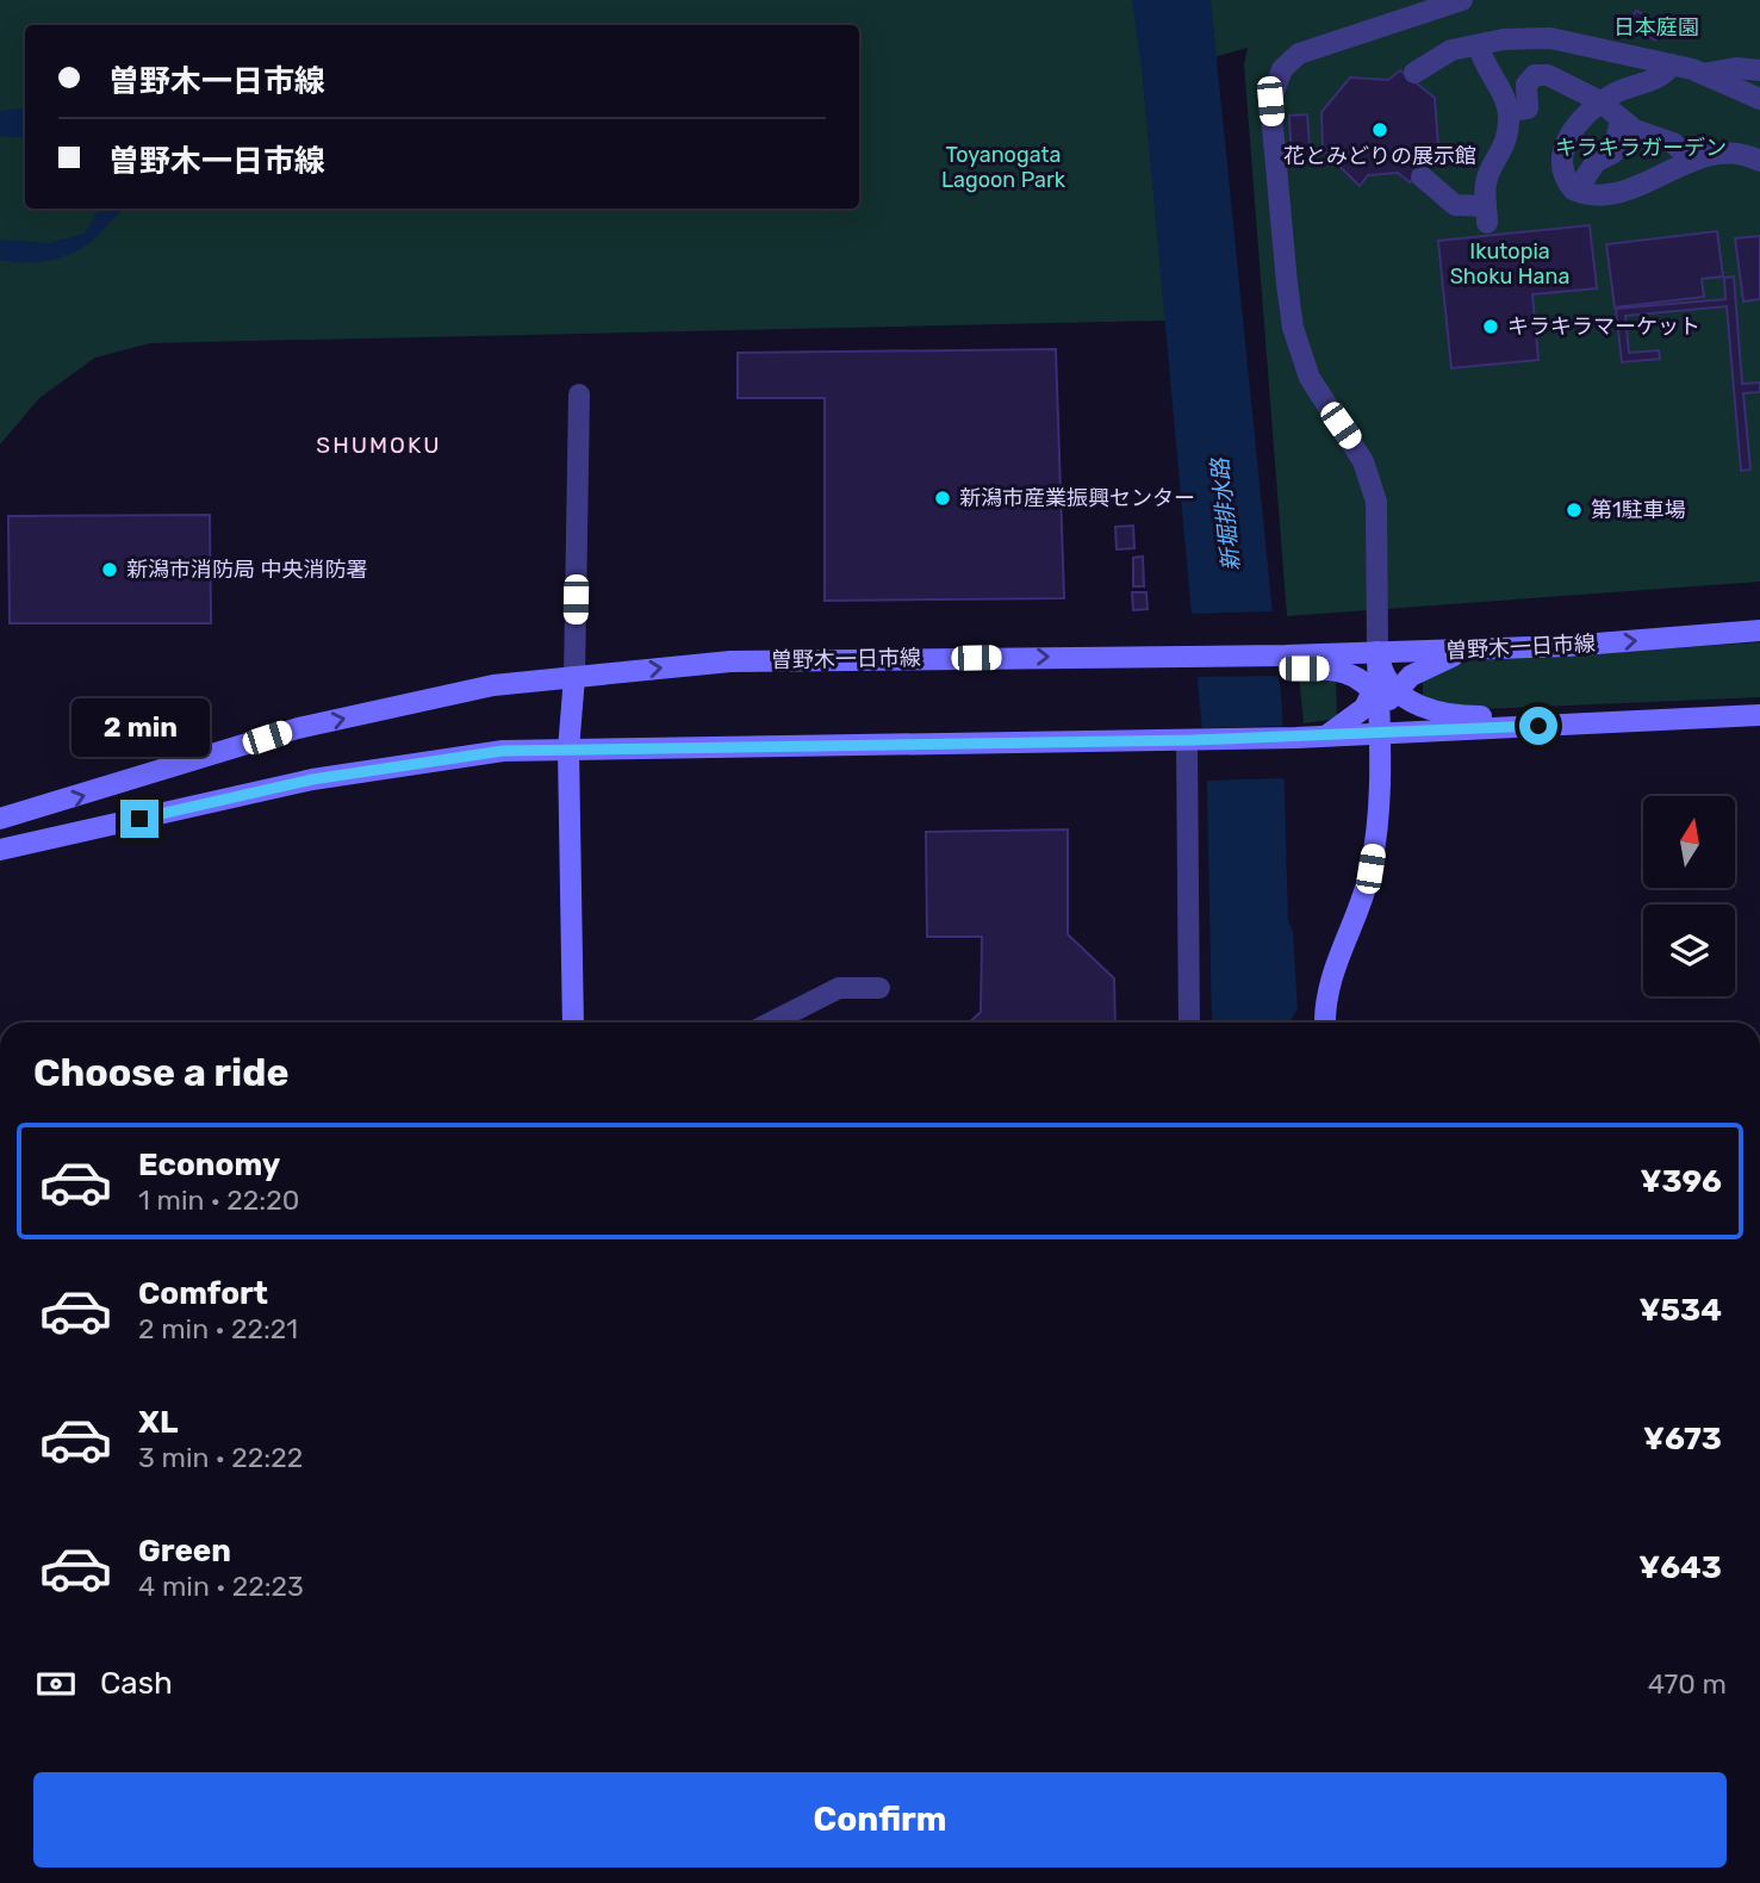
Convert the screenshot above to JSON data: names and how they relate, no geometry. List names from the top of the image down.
{
  "streets": {
    "main road": ["曽野木一日市線"]
  },
  "districts": ["SHUMOKU"],
  "water": ["新堀排水路"],
  "parks": [
    "日本庭園",
    "キラキラガーデン",
    "Toyanogata Lagoon Park",
    "Ikutopia Shoku Hana"
  ],
  "places": [
    "花とみどりの展示館",
    "キラキラマーケット",
    "新潟市産業振興センター",
    "第1駐車場",
    "新潟市消防局 中央消防署"
  ],
  "north": "top",
  "page": {
    "banner": ["曽野木一日市線", "曽野木一日市線"],
    "bubble": "2 min",
    "heading": "Choose a ride",
    "list": [
      {
        "name": "Economy",
        "note": "1 min · 22:20",
        "value": "¥396"
      },
      {
        "name": "Comfort",
        "note": "2 min · 22:21",
        "value": "¥534"
      },
      {
        "name": "XL",
        "note": "3 min · 22:22",
        "value": "¥673"
      },
      {
        "name": "Green",
        "note": "4 min · 22:23",
        "value": "¥643"
      }
    ],
    "pay": ["Cash", "470 m"],
    "buttons": "Confirm"
  }
}
